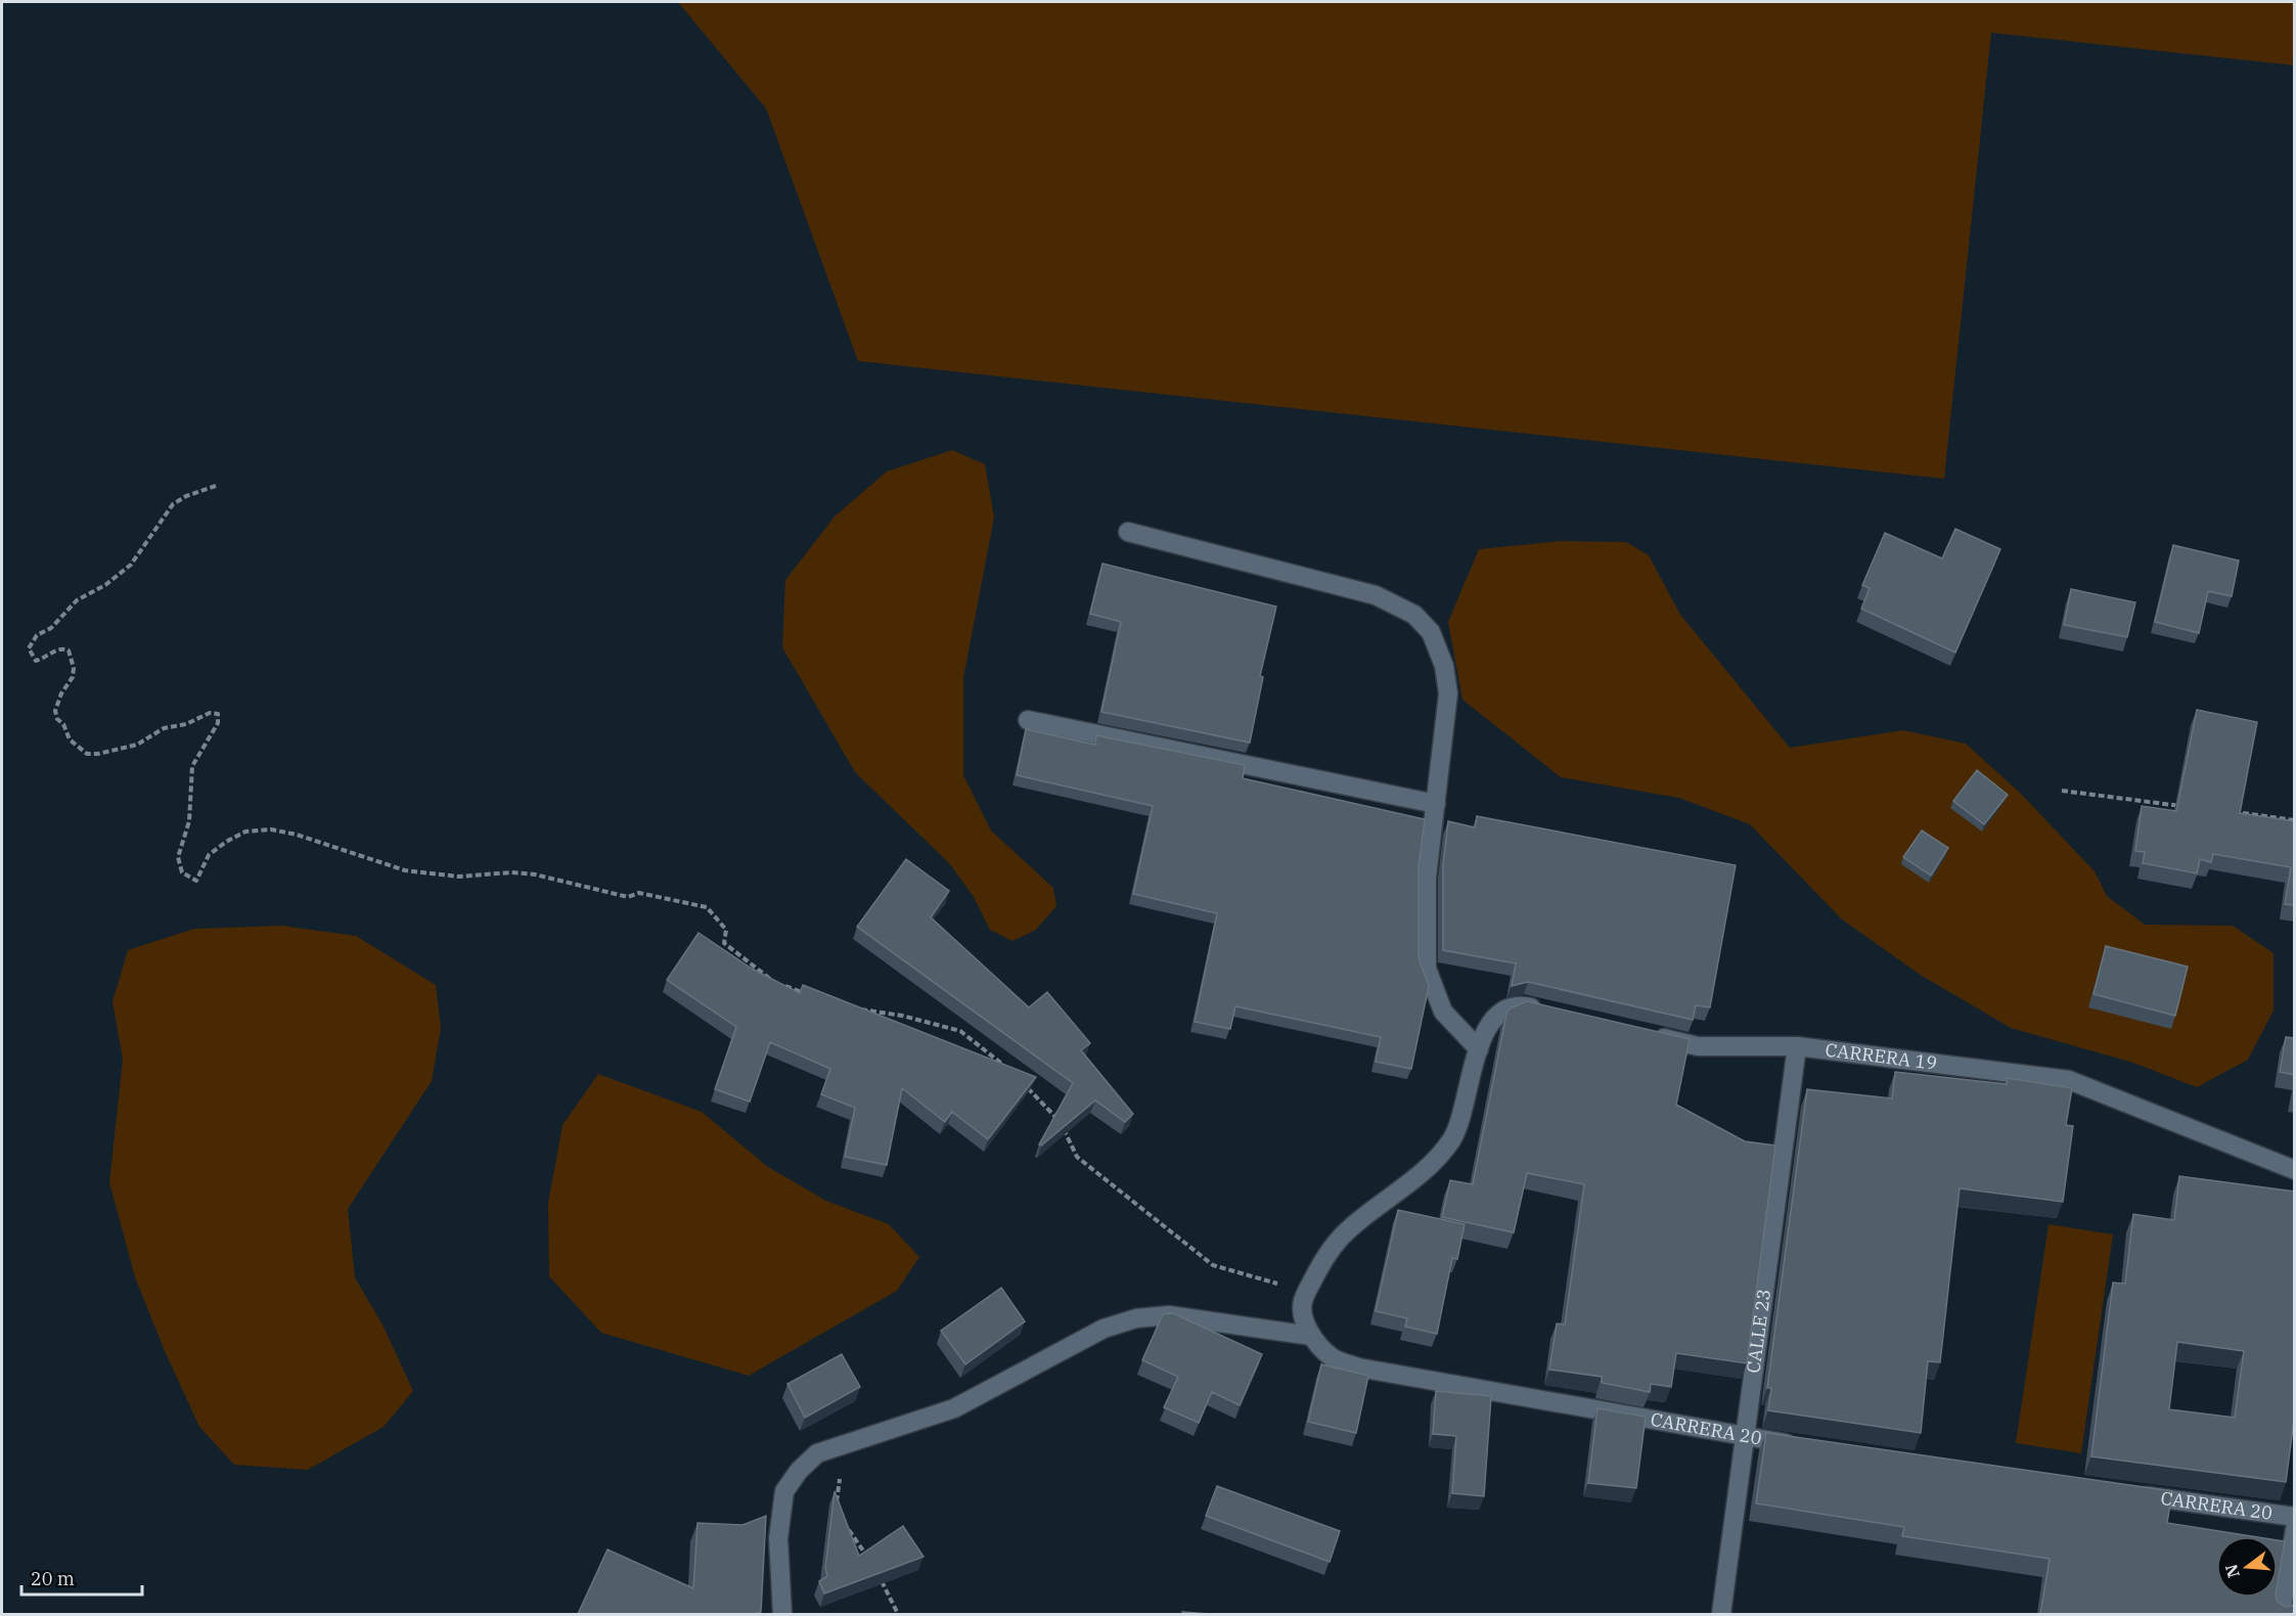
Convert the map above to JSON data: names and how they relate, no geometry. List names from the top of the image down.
{
  "streets": {
    "street": ["CARRERA 19", "CALLE 23", "CARRERA 20"]
  },
  "crossings": [
    ["CARRERA 19", "CALLE 23"],
    ["CALLE 23", "CARRERA 20"]
  ],
  "scale_bar": "20 m",
  "north": "left"
}
